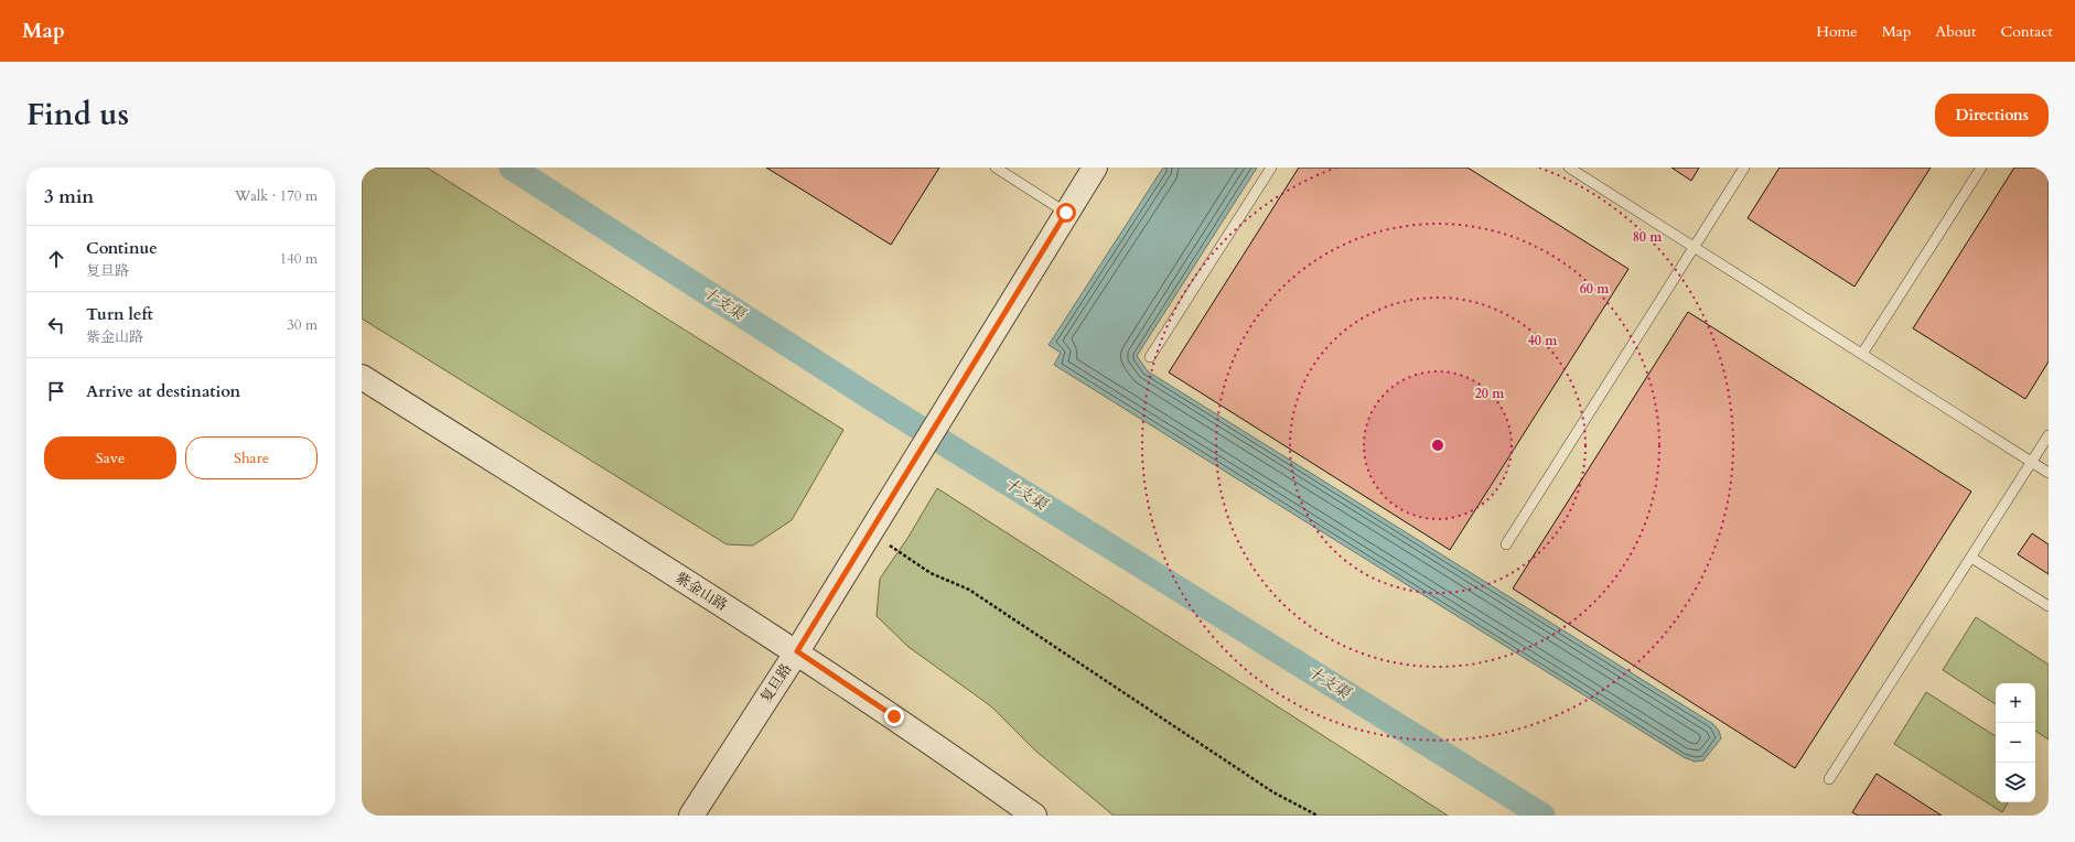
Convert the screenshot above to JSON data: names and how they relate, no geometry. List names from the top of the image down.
{
  "streets": {
    "street": ["紫金山路", "复旦路"]
  },
  "crossings": [
    ["紫金山路", "复旦路"]
  ],
  "water": ["十支渠"],
  "page": {
    "header": "Map",
    "nav": [
      "Home",
      "Map",
      "About",
      "Contact"
    ],
    "title": "Find us",
    "buttons": [
      "Directions",
      ["Save", "Share"]
    ],
    "heading": ["3 min", "Walk · 170 m"],
    "list": [
      ["Continue", "复旦路", "140 m"],
      ["Turn left", "紫金山路", "30 m"],
      "Arrive at destination"
    ],
    "map_buttons": ["+", "−"]
  },
  "rings": [
    "80 m",
    "60 m",
    "40 m",
    "20 m"
  ]
}
